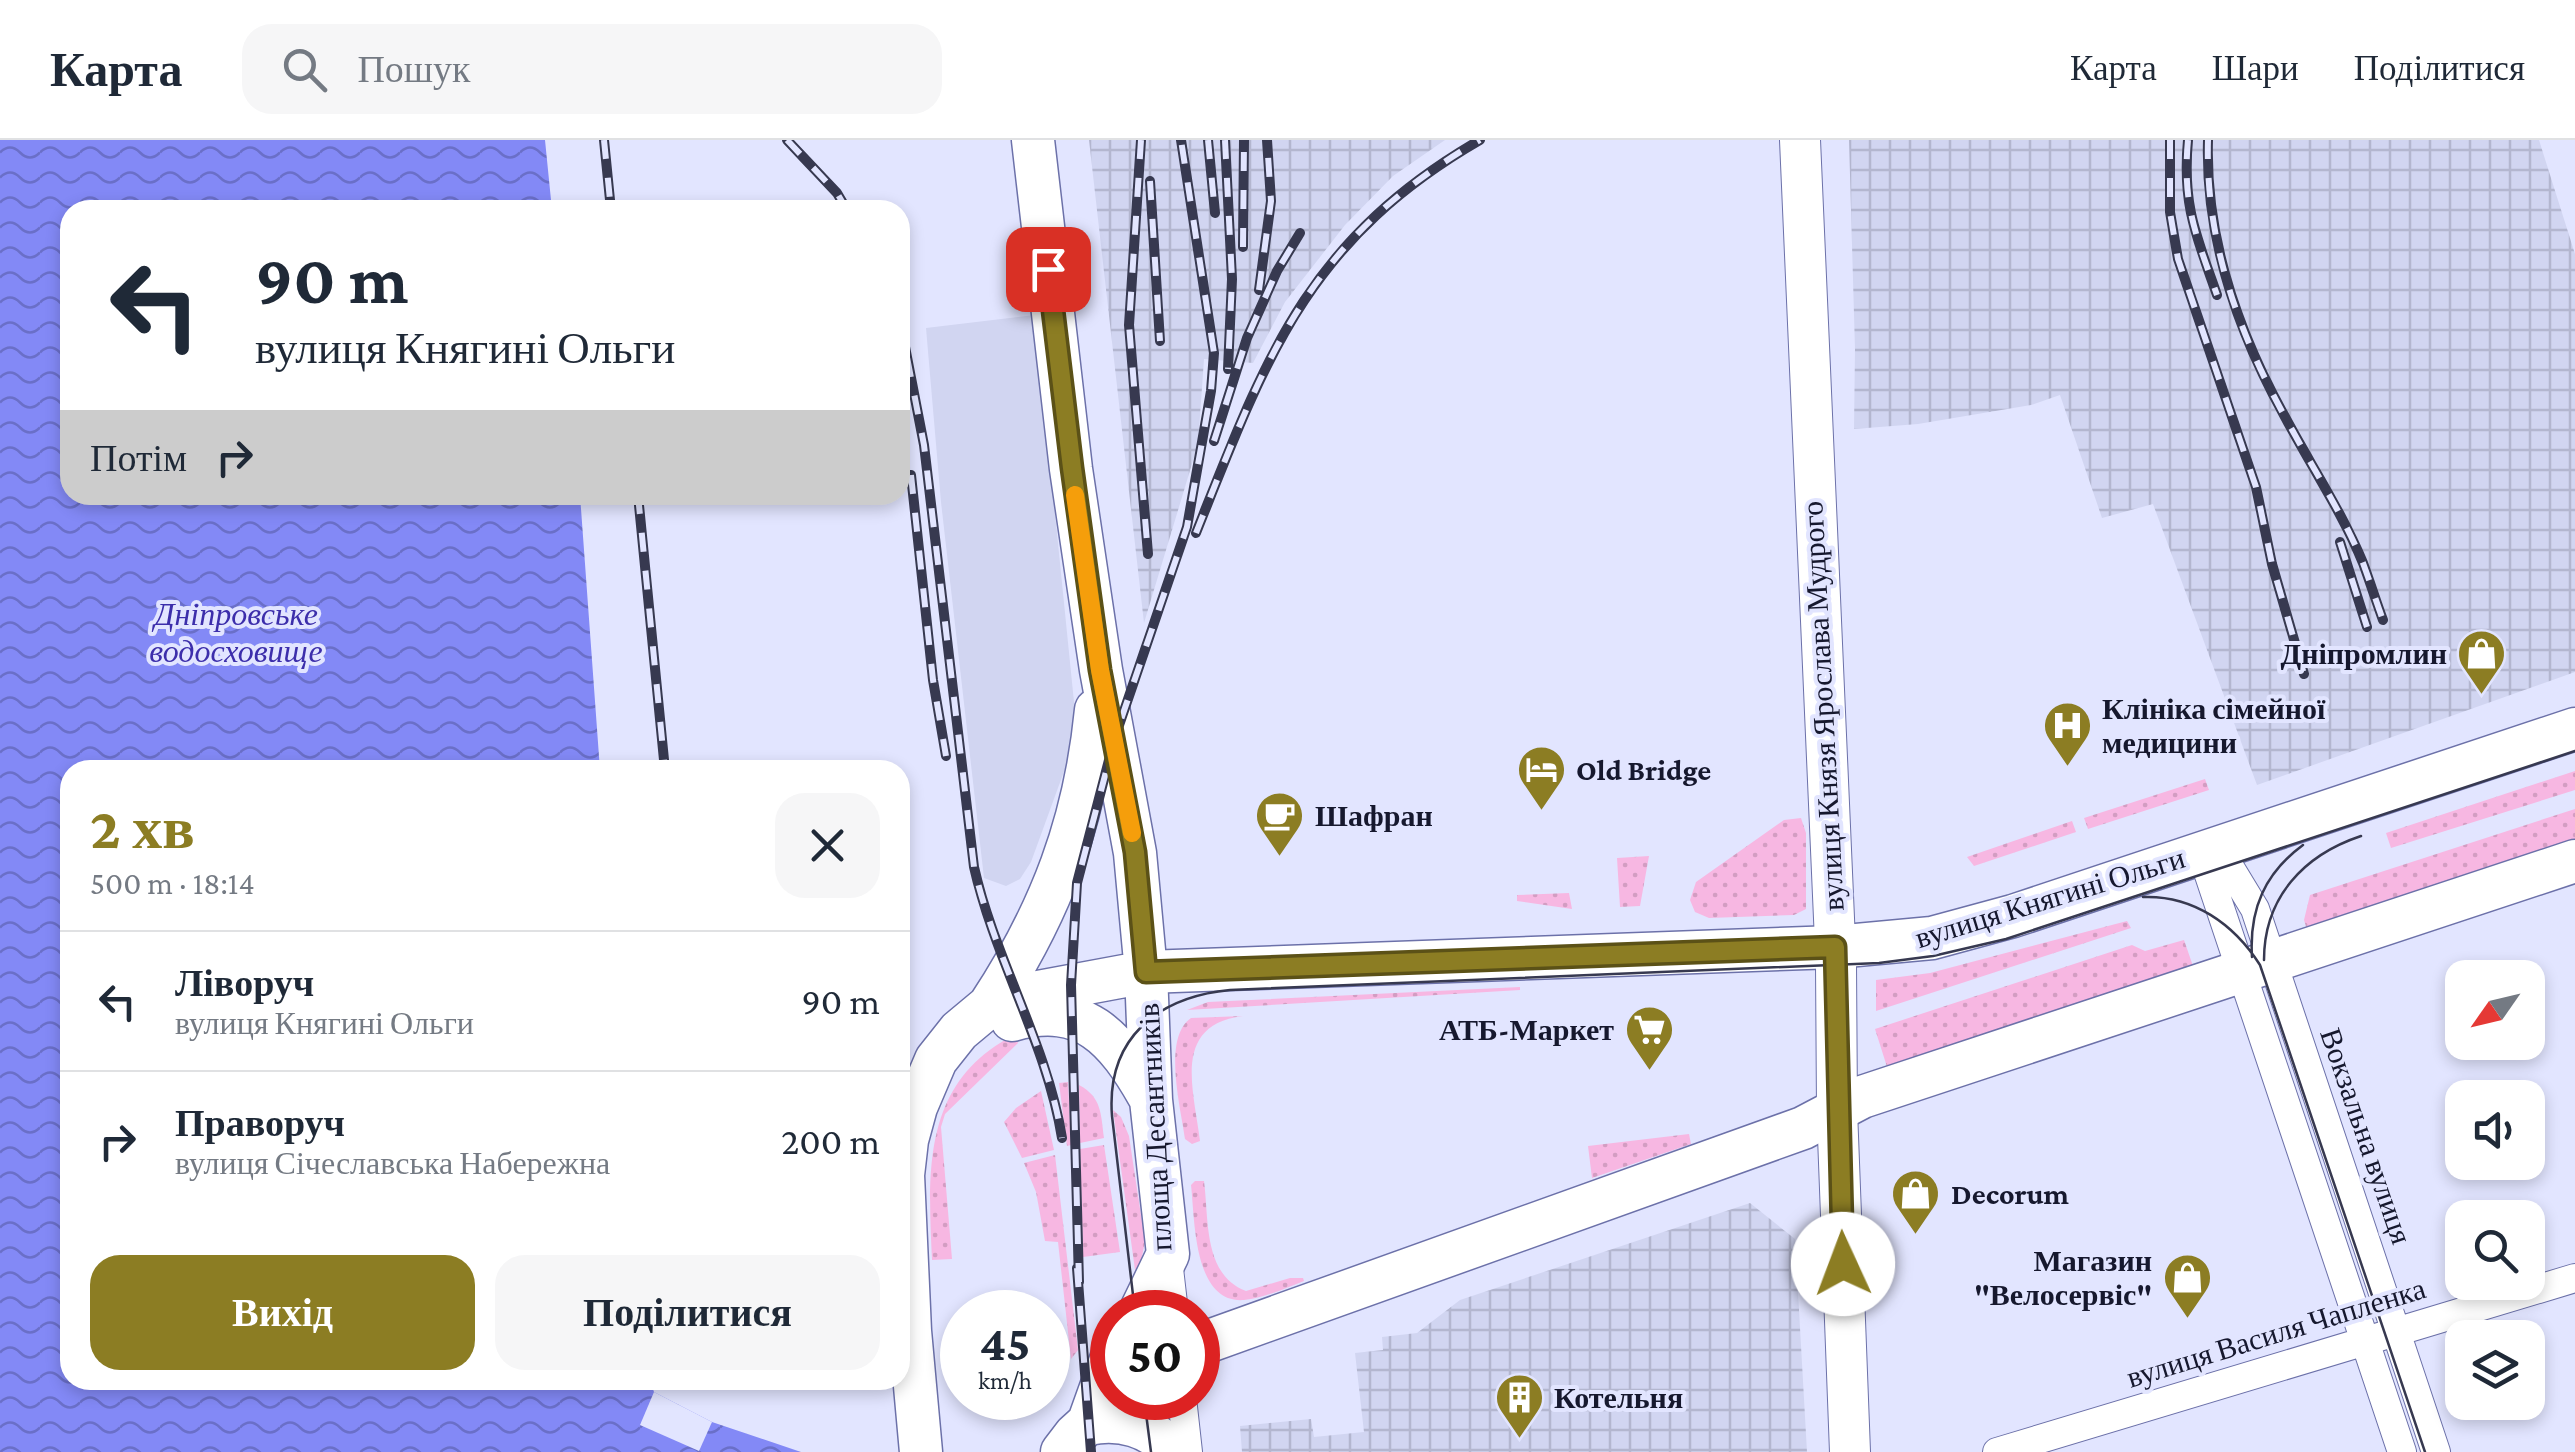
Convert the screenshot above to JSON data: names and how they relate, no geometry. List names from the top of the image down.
{
  "streets": {
    "main road": ["вулиця Князя Ярослава Мудрого", "вулиця Княгині Ольги", "площа Десантників"],
    "street": ["Вокзальна вулиця", "вулиця Василя Чапленка"]
  },
  "crossings": [
    ["вулиця Князя Ярослава Мудрого", "вулиця Княгині Ольги"],
    ["вулиця Княгині Ольги", "площа Десантників"],
    ["вулиця Княгині Ольги", "Вокзальна вулиця"],
    ["Вокзальна вулиця", "вулиця Василя Чапленка"]
  ],
  "water": ["Дніпровське водосховище"],
  "places": {
    "shop": ["Дніпромлин", "Decorum", "Магазин \"Велосервіс\""],
    "hospital": ["Клініка сімейної медицини"],
    "hotel": ["Old Bridge"],
    "cafe": ["Шафран"],
    "supermarket": ["АТБ-Маркет"],
    "building": ["Котельня"]
  },
  "north": "bottom left",
  "page": {
    "header": "Карта",
    "search": "Пошук",
    "nav": ["Карта", "Шари", "Поділитися"],
    "turn": ["90 m", "вулиця Княгині Ольги"],
    "then": "Потім",
    "heading": ["2 хв", "500 m · 18:14"],
    "list": [
      {
        "name": "Ліворуч",
        "note": "вулиця Княгині Ольги",
        "value": "90 m"
      },
      {
        "name": "Праворуч",
        "note": "вулиця Січеславська Набережна",
        "value": "200 m"
      }
    ],
    "buttons": ["Вихід", "Поділитися"],
    "speed": "45 km/h",
    "limit": "50"
  }
}
